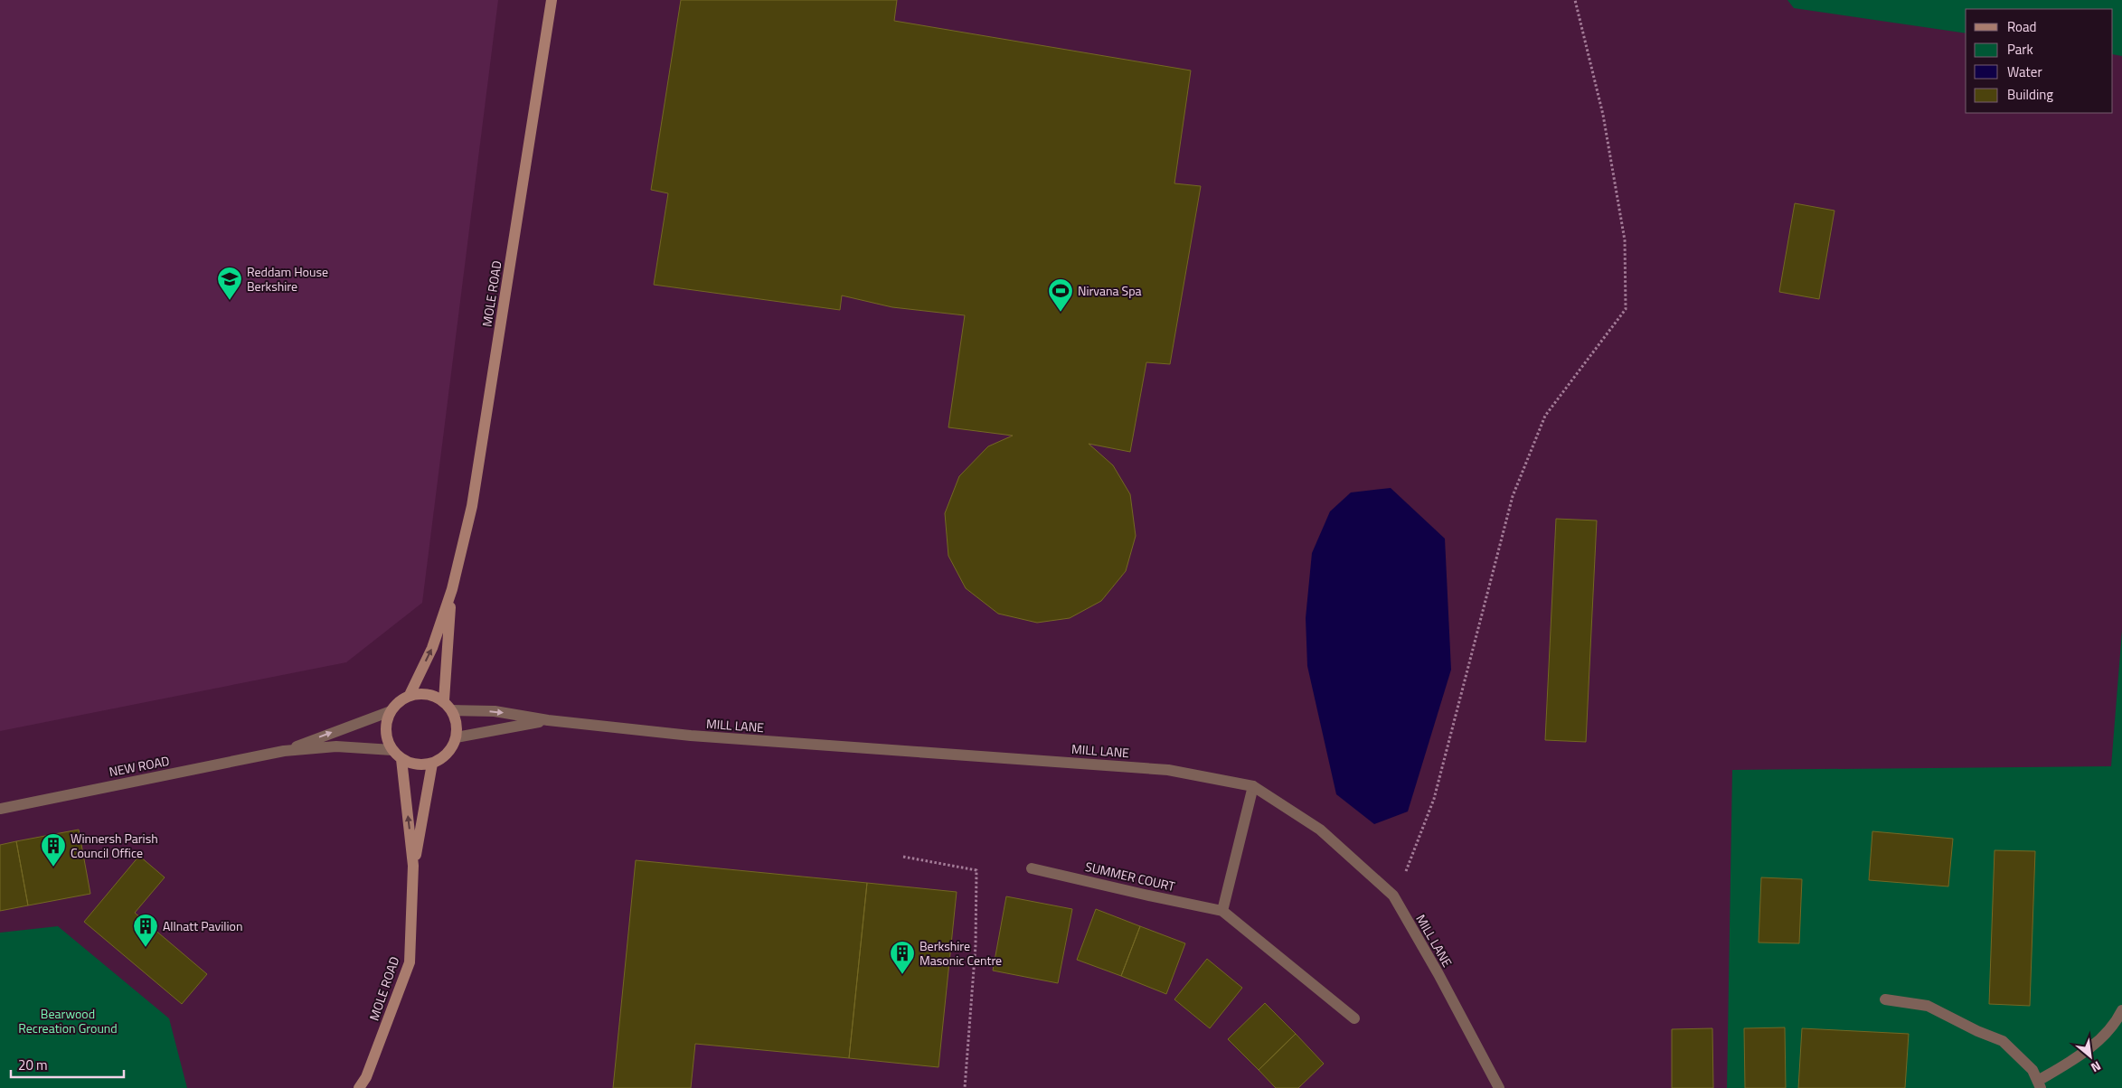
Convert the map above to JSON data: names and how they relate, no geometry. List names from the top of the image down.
{
  "streets": {
    "main road": ["MOLE ROAD"],
    "street": ["MILL LANE", "NEW ROAD", "SUMMER COURT"]
  },
  "crossings": [
    ["MOLE ROAD", "MILL LANE"],
    ["MOLE ROAD", "NEW ROAD"],
    ["MILL LANE", "NEW ROAD"]
  ],
  "parks": ["Bearwood Recreation Ground"],
  "places": {
    "school or university": ["Reddam House Berkshire"],
    "sports": ["Nirvana Spa"],
    "building": ["Winnersh Parish Council Office", "Allnatt Pavilion", "Berkshire Masonic Centre"]
  },
  "legend": [
    "Road",
    "Park",
    "Water",
    "Building"
  ],
  "scale_bar": "20 m",
  "north": "bottom right"
}
